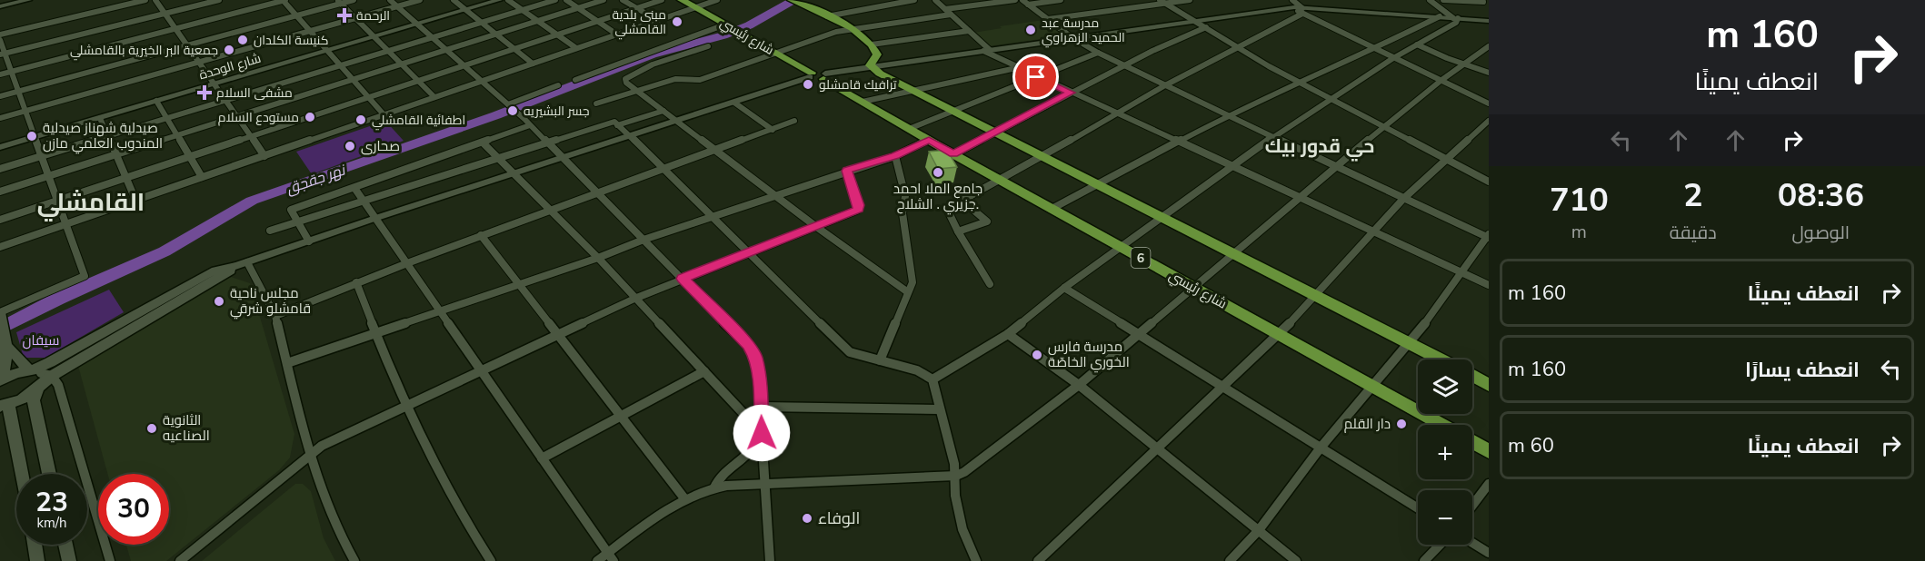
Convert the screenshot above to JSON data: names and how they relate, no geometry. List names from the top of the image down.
{
  "streets": {
    "highway": ["شارع رئيسي", "6"],
    "street": ["شارع الوحدة"]
  },
  "crossings": [
    ["شارع رئيسي", "6"]
  ],
  "districts": ["حي قدور بيك", "القامشلي"],
  "water": ["نهر جقجق"],
  "parks": ["سيفان"],
  "places": {
    "health": ["الرحمة", "مشفى السلام"],
    "other": [
      "مبنى بلدية القامشلي",
      "مدرسة عبد الحميد الزهراوي",
      "كنيسة الكلدان",
      "جمعية البر الخيرية بالقامشلي",
      "ترافيك قامشلو",
      "جسر البشيريه",
      "مستودع السلام",
      "اطفائية القامشلي",
      "صيدلية شهناز صيدلية المندوب العلمي مازن",
      "صحارى",
      "جامع الملا احمد جزيري . الشلاح.",
      "مجلس ناحية قامشلو شرقي",
      "مدرسة فارس الخوري الخاصّة",
      "دار القلم",
      "الثانوية الصناعيه",
      "الوفاء"
    ]
  },
  "page": {
    "turn": ["160 m", "انعطف يمينًا"],
    "eta": [
      "08:36",
      "الوصول",
      "2",
      "دقيقة",
      "710",
      "m"
    ],
    "list": [
      {
        "name": "انعطف يمينًا",
        "value": "160 m"
      },
      {
        "name": "انعطف يسارًا",
        "value": "160 m"
      },
      {
        "name": "انعطف يمينًا",
        "value": "60 m"
      }
    ],
    "map_buttons": ["+", "−"],
    "speed": "23 km/h",
    "limit": "30"
  }
}
